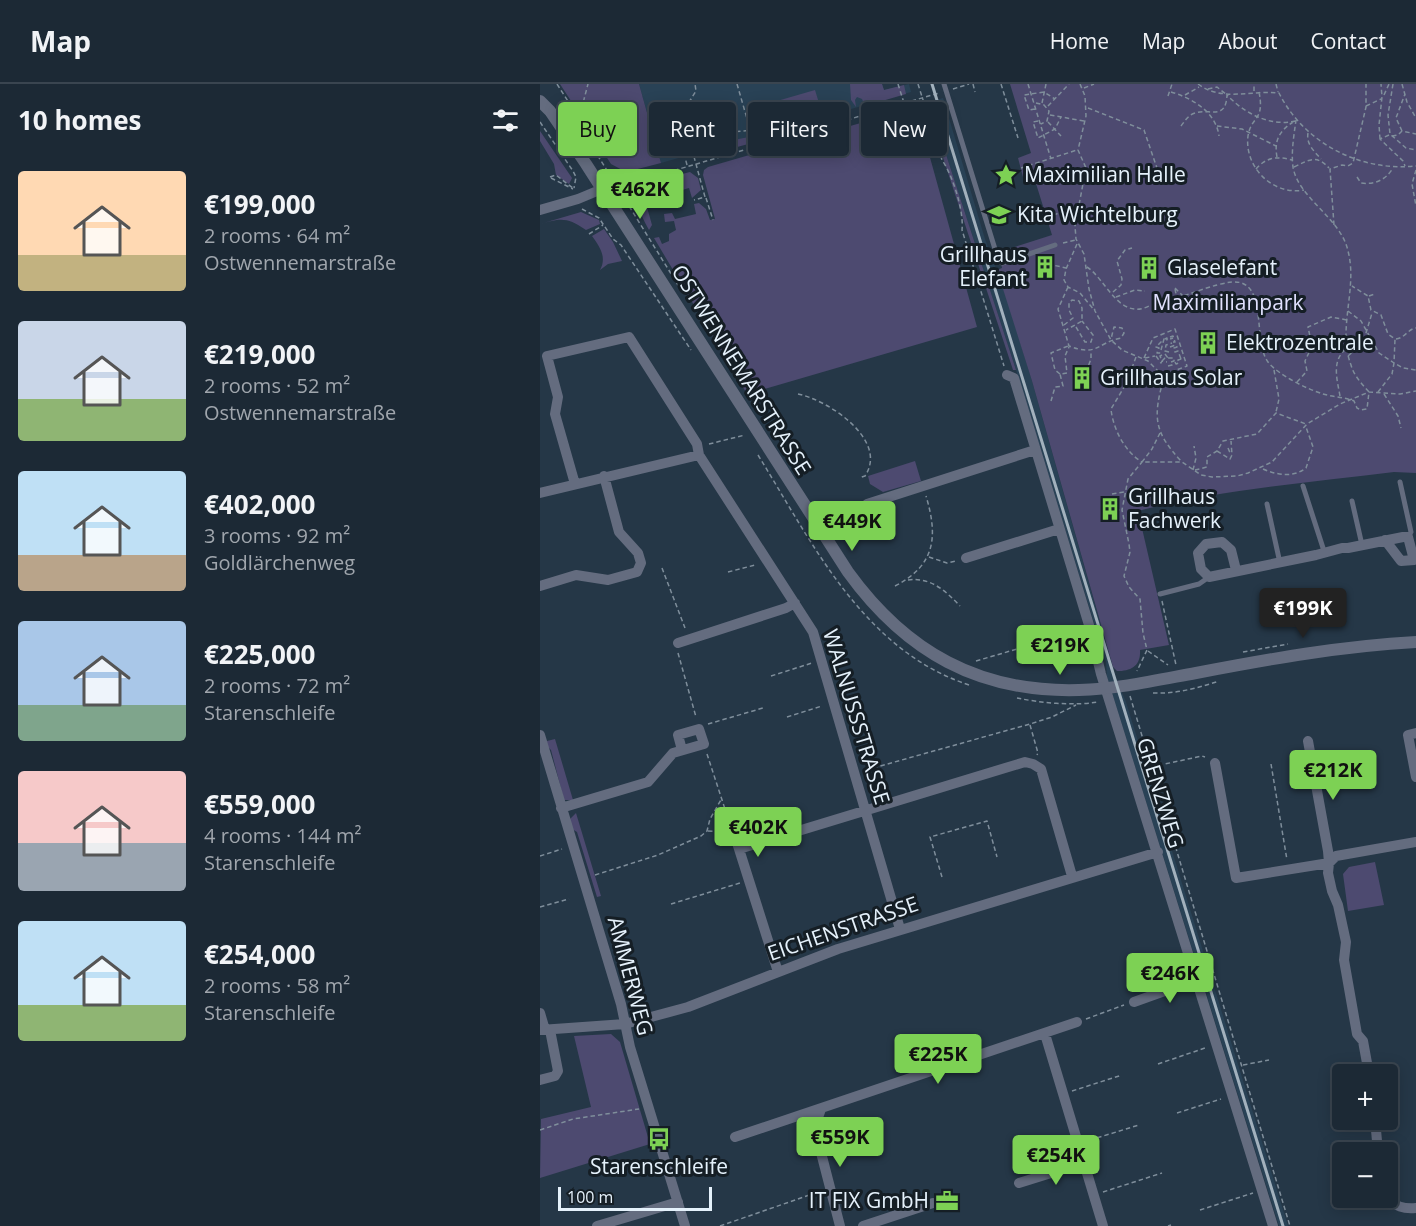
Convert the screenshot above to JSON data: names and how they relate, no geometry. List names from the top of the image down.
{
  "streets": {
    "street": [
      "OSTWENNEMARSTRASSE",
      "WALNUSSSTRASSE",
      "GRENZWEG",
      "EICHENSTRASSE",
      "AMMERWEG"
    ]
  },
  "crossings": [
    ["OSTWENNEMARSTRASSE", "GRENZWEG"],
    ["WALNUSSSTRASSE", "EICHENSTRASSE"],
    ["GRENZWEG", "EICHENSTRASSE"],
    ["EICHENSTRASSE", "AMMERWEG"]
  ],
  "parks": ["Maximilianpark"],
  "places": {
    "place": ["Maximilian Halle"],
    "school or university": ["Kita Wichtelburg"],
    "building": [
      "Grillhaus Elefant",
      "Glaselefant",
      "Elektrozentrale",
      "Grillhaus Solar",
      "Grillhaus Fachwerk"
    ],
    "bus stop": ["Starenschleife"],
    "office": ["IT FIX GmbH"]
  },
  "scale_bar": "100 m",
  "page": {
    "header": "Map",
    "nav": [
      "Home",
      "Map",
      "About",
      "Contact"
    ],
    "heading": "10 homes",
    "chip": [
      "Buy",
      "Rent",
      "Filters",
      "New"
    ],
    "list": [
      {
        "name": "€199,000",
        "note": "2 rooms · 64 m² · Ostwennemarstraße"
      },
      {
        "name": "€219,000",
        "note": "2 rooms · 52 m² · Ostwennemarstraße"
      },
      {
        "name": "€402,000",
        "note": "3 rooms · 92 m² · Goldlärchenweg"
      },
      {
        "name": "€225,000",
        "note": "2 rooms · 72 m² · Starenschleife"
      },
      {
        "name": "€559,000",
        "note": "4 rooms · 144 m² · Starenschleife"
      },
      {
        "name": "€254,000",
        "note": "2 rooms · 58 m² · Starenschleife"
      }
    ],
    "price": [
      "€462K",
      "€449K",
      "€199K",
      "€219K",
      "€212K",
      "€402K",
      "€246K",
      "€225K",
      "€559K",
      "€254K"
    ],
    "map_buttons": ["+", "−"],
    "scale": "100 m"
  }
}
